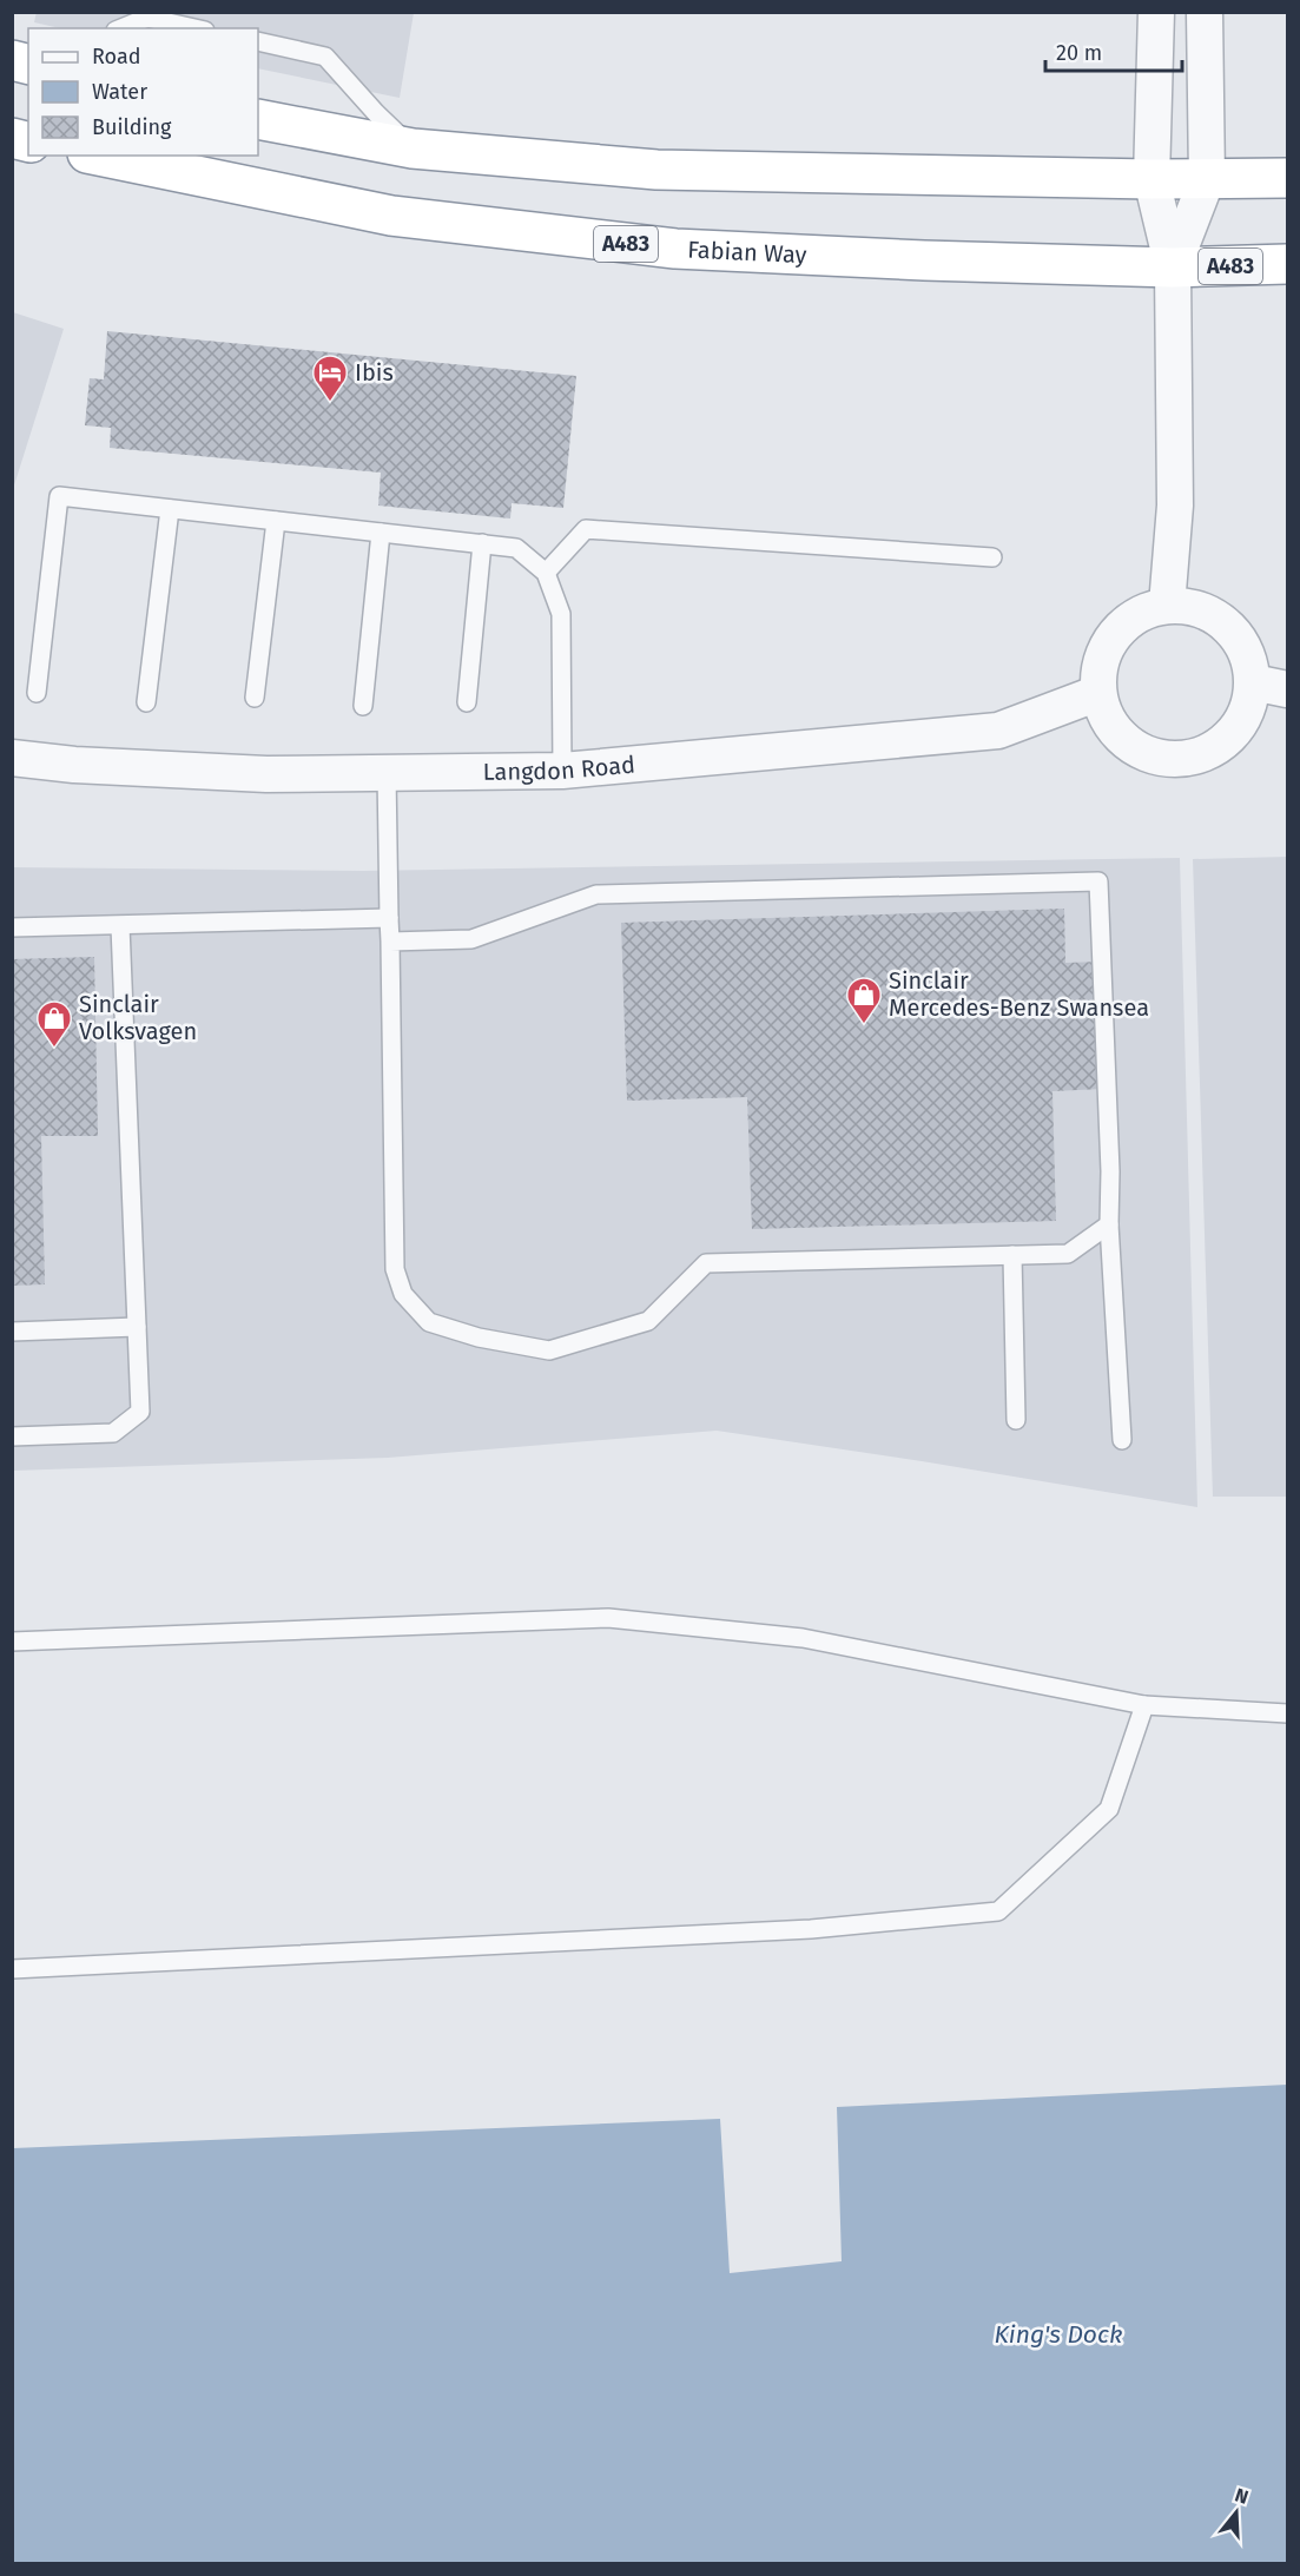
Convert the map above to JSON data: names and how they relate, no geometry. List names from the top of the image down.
{
  "streets": {
    "highway": ["A483", "Fabian Way"],
    "street": ["Langdon Road"]
  },
  "water": ["King's Dock"],
  "places": {
    "hotel": ["Ibis"],
    "shop": ["Sinclair Mercedes-Benz Swansea", "Sinclair Volksvagen"]
  },
  "legend": ["Road", "Water", "Building"],
  "scale_bar": "20 m",
  "north": "top"
}
